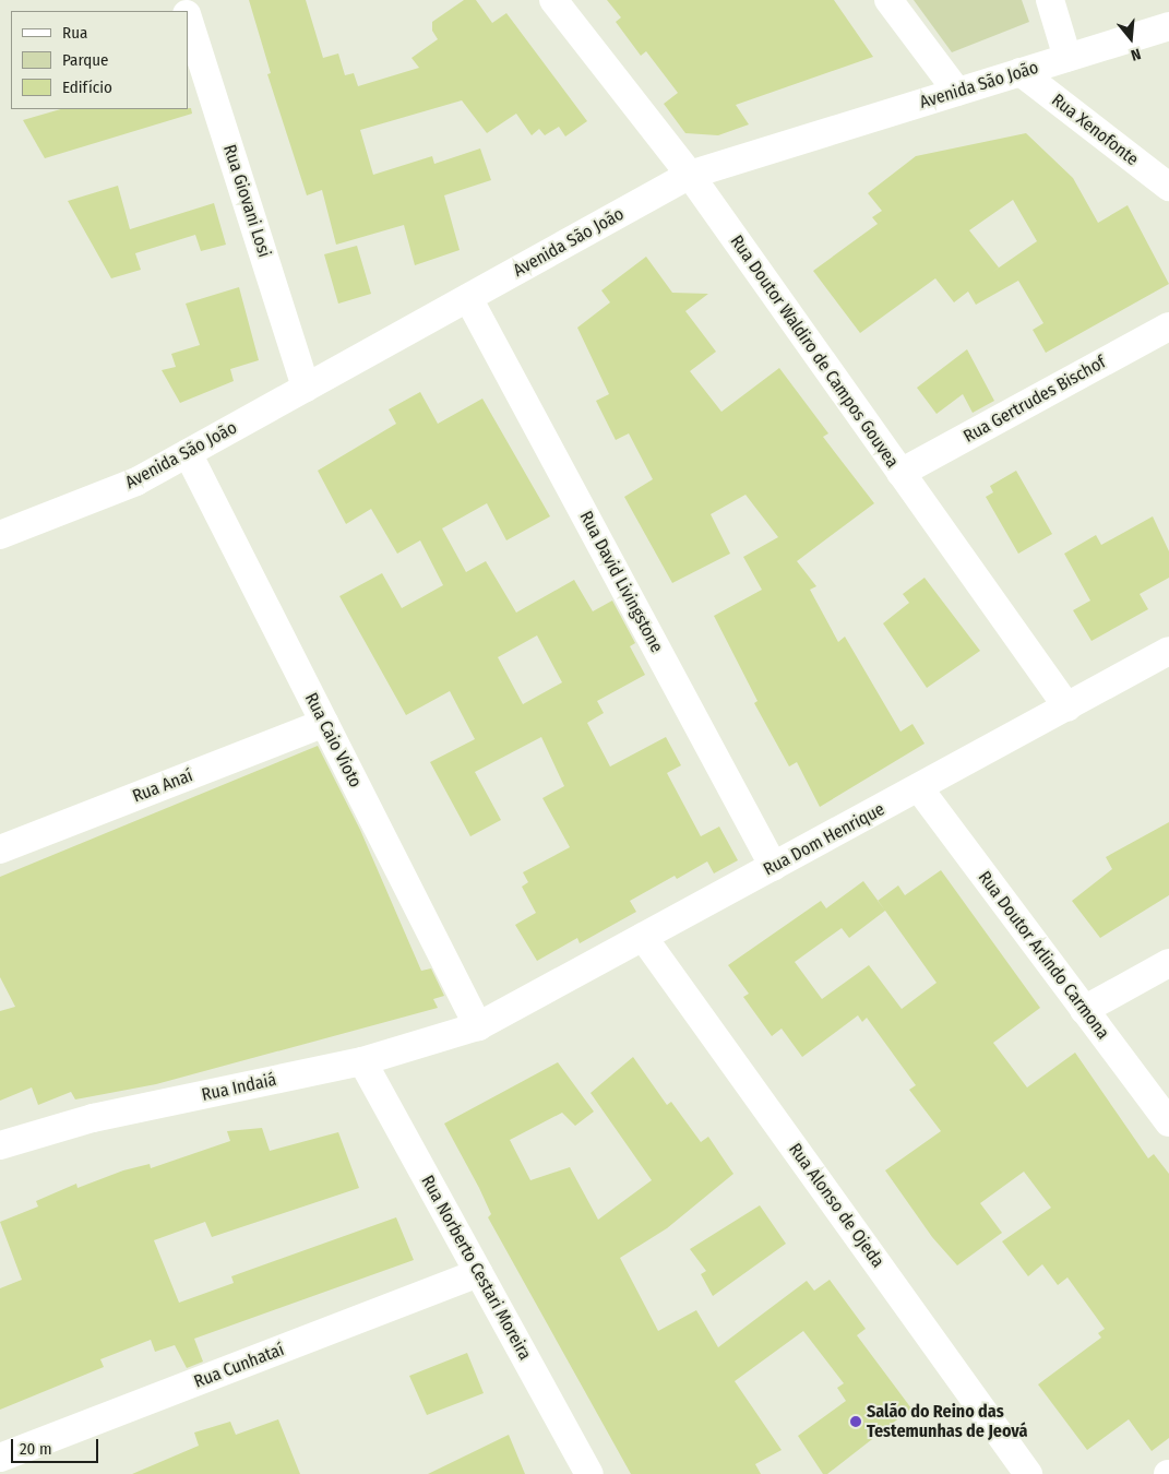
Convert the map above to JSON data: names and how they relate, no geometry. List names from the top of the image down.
{
  "streets": {
    "street": [
      "Avenida São João",
      "Rua Xenofonte",
      "Rua Giovani Losi",
      "Rua Doutor Waldiro de Campos Gouvea",
      "Rua Gertrudes Bischof",
      "Rua David Livingstone",
      "Rua Caio Vioto",
      "Rua Anaí",
      "Rua Dom Henrique",
      "Rua Doutor Arlindo Carmona",
      "Rua Indaiá",
      "Rua Alonso de Ojeda",
      "Rua Norberto Cestari Moreira",
      "Rua Cunhataí"
    ]
  },
  "crossings": [
    ["Avenida São João", "Rua Xenofonte"],
    ["Avenida São João", "Rua Giovani Losi"],
    ["Avenida São João", "Rua Doutor Waldiro de Campos Gouvea"],
    ["Avenida São João", "Rua David Livingstone"],
    ["Avenida São João", "Rua Caio Vioto"],
    ["Rua Doutor Waldiro de Campos Gouvea", "Rua Gertrudes Bischof"],
    ["Rua Doutor Waldiro de Campos Gouvea", "Rua Dom Henrique"],
    ["Rua David Livingstone", "Rua Dom Henrique"],
    ["Rua Caio Vioto", "Rua Anaí"],
    ["Rua Caio Vioto", "Rua Dom Henrique"],
    ["Rua Caio Vioto", "Rua Indaiá"],
    ["Rua Dom Henrique", "Rua Doutor Arlindo Carmona"],
    ["Rua Dom Henrique", "Rua Indaiá"],
    ["Rua Dom Henrique", "Rua Alonso de Ojeda"],
    ["Rua Indaiá", "Rua Norberto Cestari Moreira"],
    ["Rua Norberto Cestari Moreira", "Rua Cunhataí"]
  ],
  "places": ["Salão do Reino das Testemunhas de Jeová"],
  "legend": ["Rua", "Parque", "Edifício"],
  "scale_bar": "20 m",
  "north": "bottom"
}
